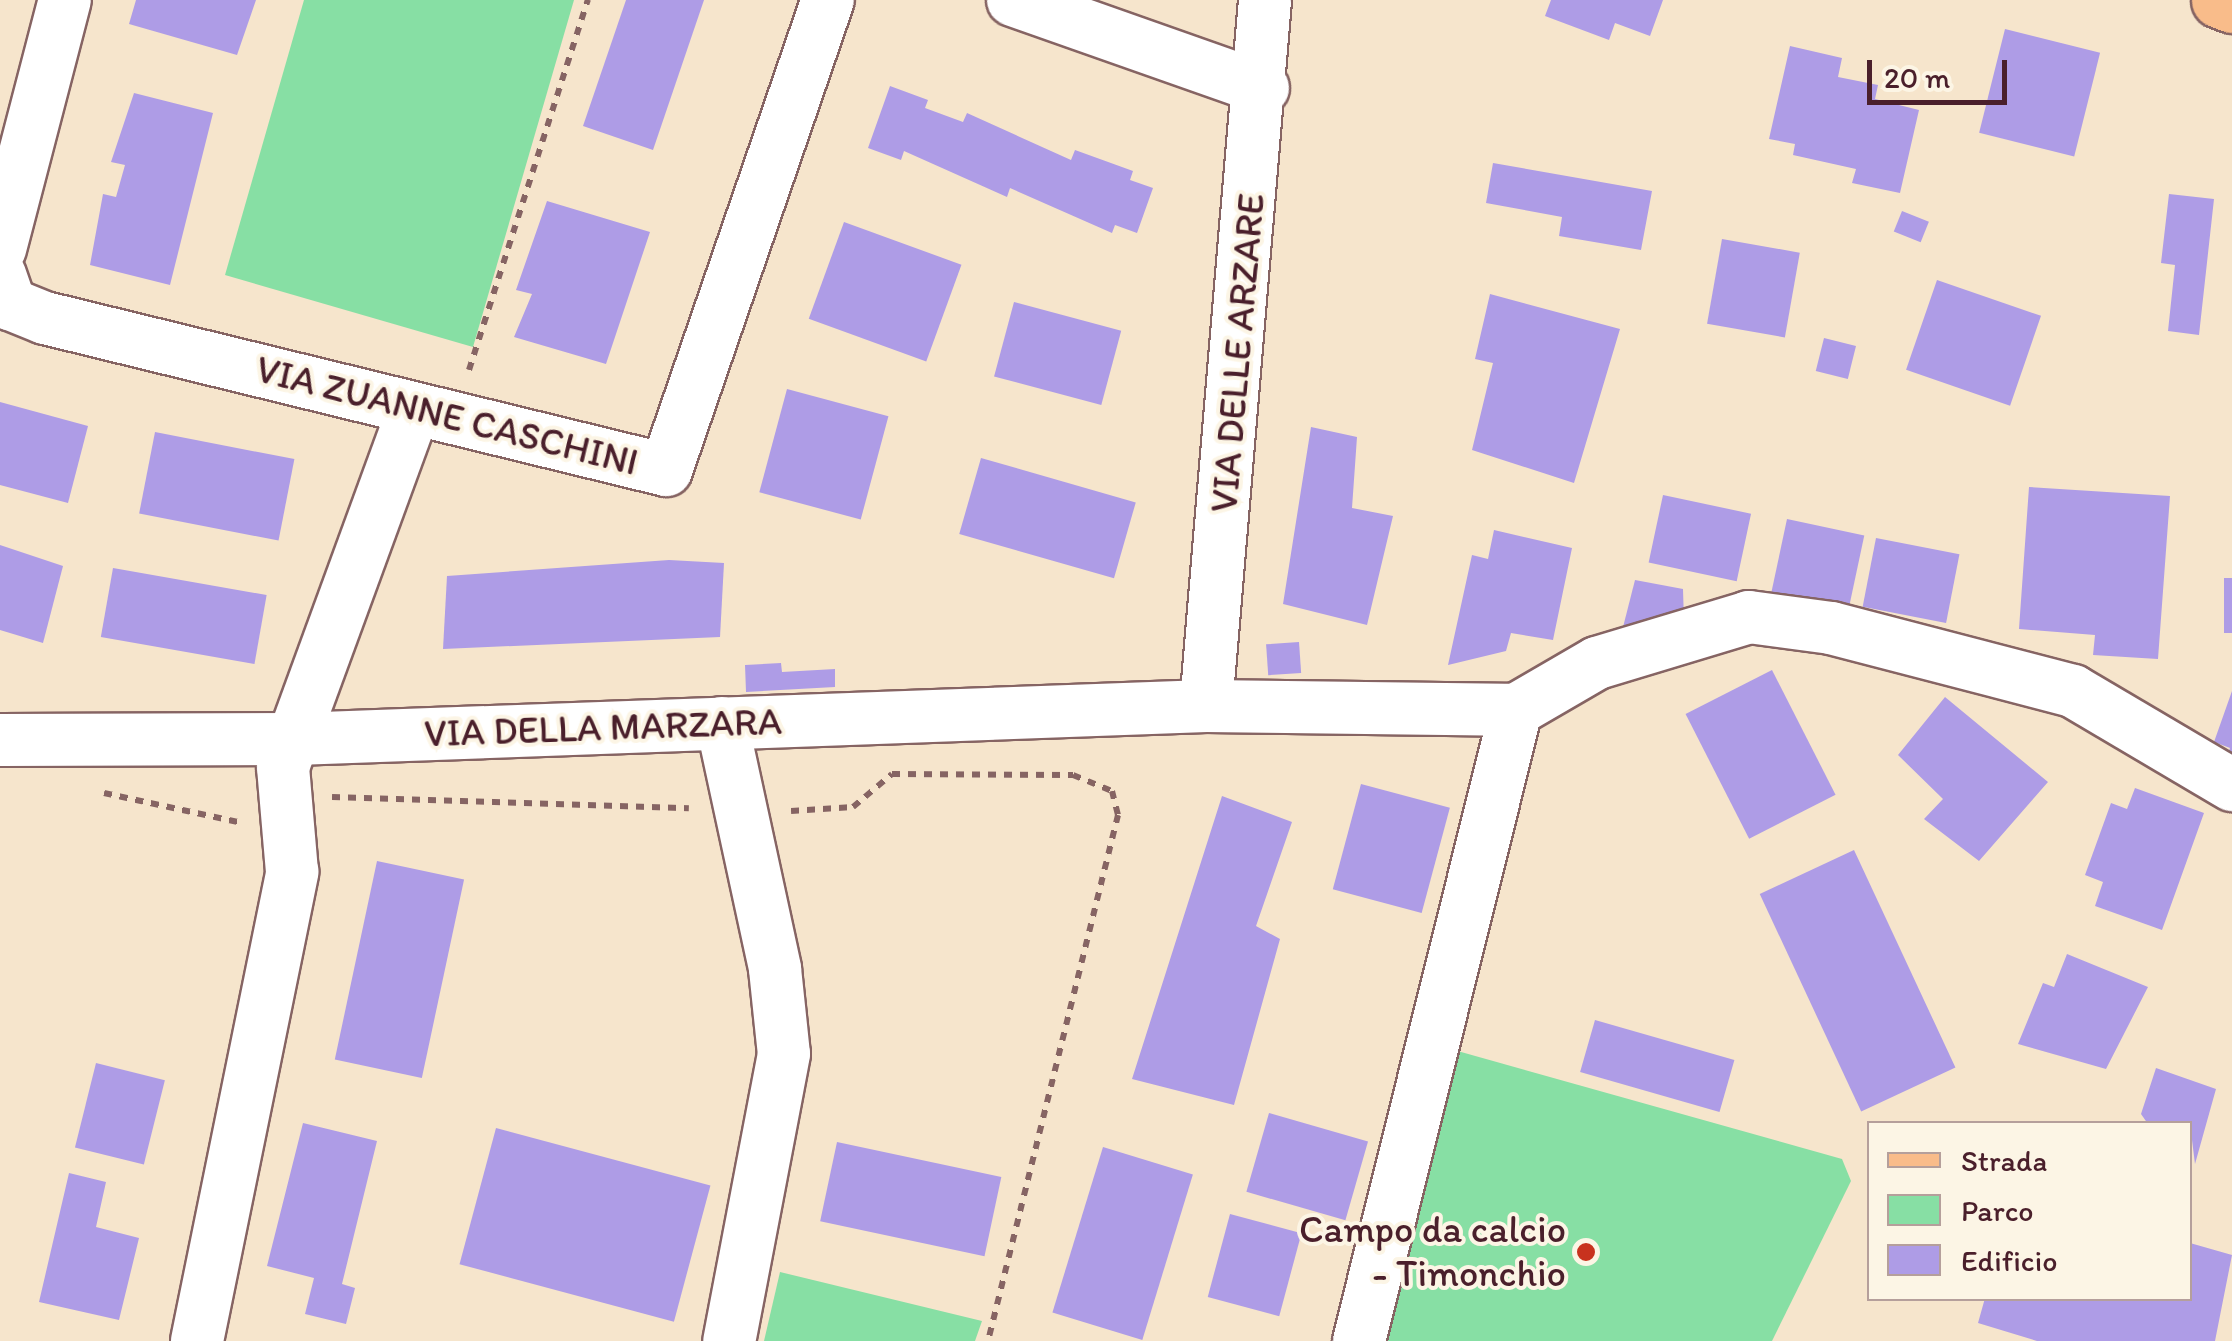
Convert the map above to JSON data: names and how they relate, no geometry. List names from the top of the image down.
{
  "streets": {
    "street": ["VIA DELLE ARZARE", "VIA ZUANNE CASCHINI", "VIA DELLA MARZARA"]
  },
  "crossings": [
    ["VIA DELLE ARZARE", "VIA DELLA MARZARA"]
  ],
  "places": ["Campo da calcio - Timonchio"],
  "legend": ["Strada", "Parco", "Edificio"],
  "scale_bar": "20 m"
}
